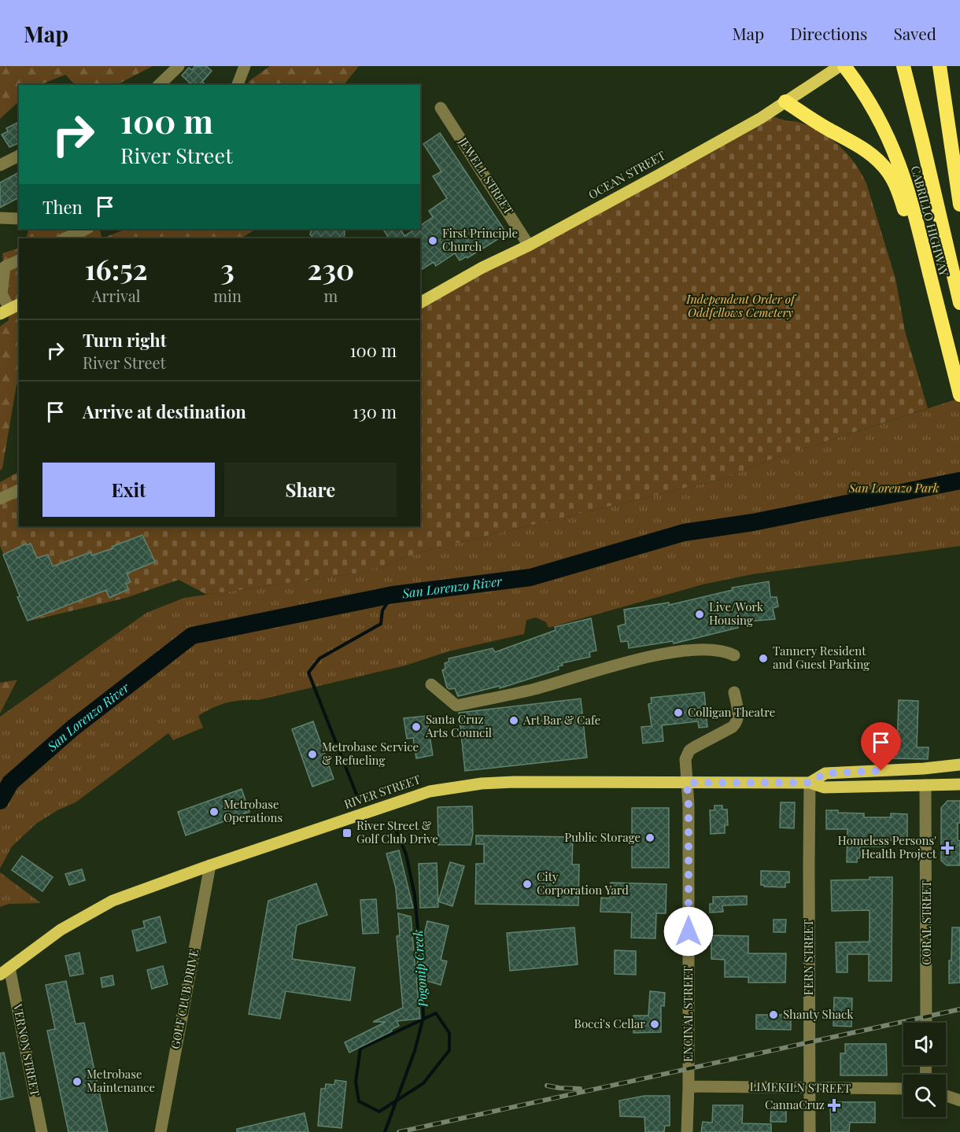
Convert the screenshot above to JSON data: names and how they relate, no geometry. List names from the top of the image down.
{
  "streets": {
    "highway": ["CABRILLO HIGHWAY"],
    "main road": ["OCEAN STREET", "RIVER STREET"],
    "street": [
      "JEWELL STREET",
      "CORAL STREET",
      "FERN STREET",
      "GOLF CLUB DRIVE",
      "ENCINAL STREET",
      "VERNON STREET",
      "LIMEKILN STREET"
    ]
  },
  "crossings": [
    ["OCEAN STREET", "JEWELL STREET"],
    ["RIVER STREET", "CORAL STREET"],
    ["RIVER STREET", "FERN STREET"],
    ["RIVER STREET", "GOLF CLUB DRIVE"],
    ["RIVER STREET", "ENCINAL STREET"],
    ["RIVER STREET", "VERNON STREET"],
    ["FERN STREET", "LIMEKILN STREET"],
    ["ENCINAL STREET", "LIMEKILN STREET"]
  ],
  "water": ["San Lorenzo River", "Pogonip Creek"],
  "parks": ["Independent Order of Oddfellows Cemetery", "San Lorenzo Park"],
  "places": {
    "other": [
      "First Principle Church",
      "Live/Work Housing",
      "Tannery Resident and Guest Parking",
      "Colligan Theatre",
      "Art Bar & Cafe",
      "Santa Cruz Arts Council",
      "Metrobase Service & Refueling",
      "Metrobase Operations",
      "Public Storage",
      "City Corporation Yard",
      "Shanty Shack",
      "Bocci's Cellar",
      "Metrobase Maintenance"
    ],
    "transit": ["River Street & Golf Club Drive"],
    "health": ["Homeless Persons' Health Project", "CannaCruz"]
  },
  "page": {
    "header": "Map",
    "nav": ["Map", "Directions", "Saved"],
    "turn": ["100 m", "River Street"],
    "then": "Then",
    "eta": [
      "16:52",
      "Arrival",
      "3",
      "min",
      "230",
      "m"
    ],
    "list": [
      {
        "name": "Turn right",
        "note": "River Street",
        "value": "100 m"
      },
      {
        "name": "Arrive at destination",
        "value": "130 m"
      }
    ],
    "buttons": ["Exit", "Share"]
  }
}
